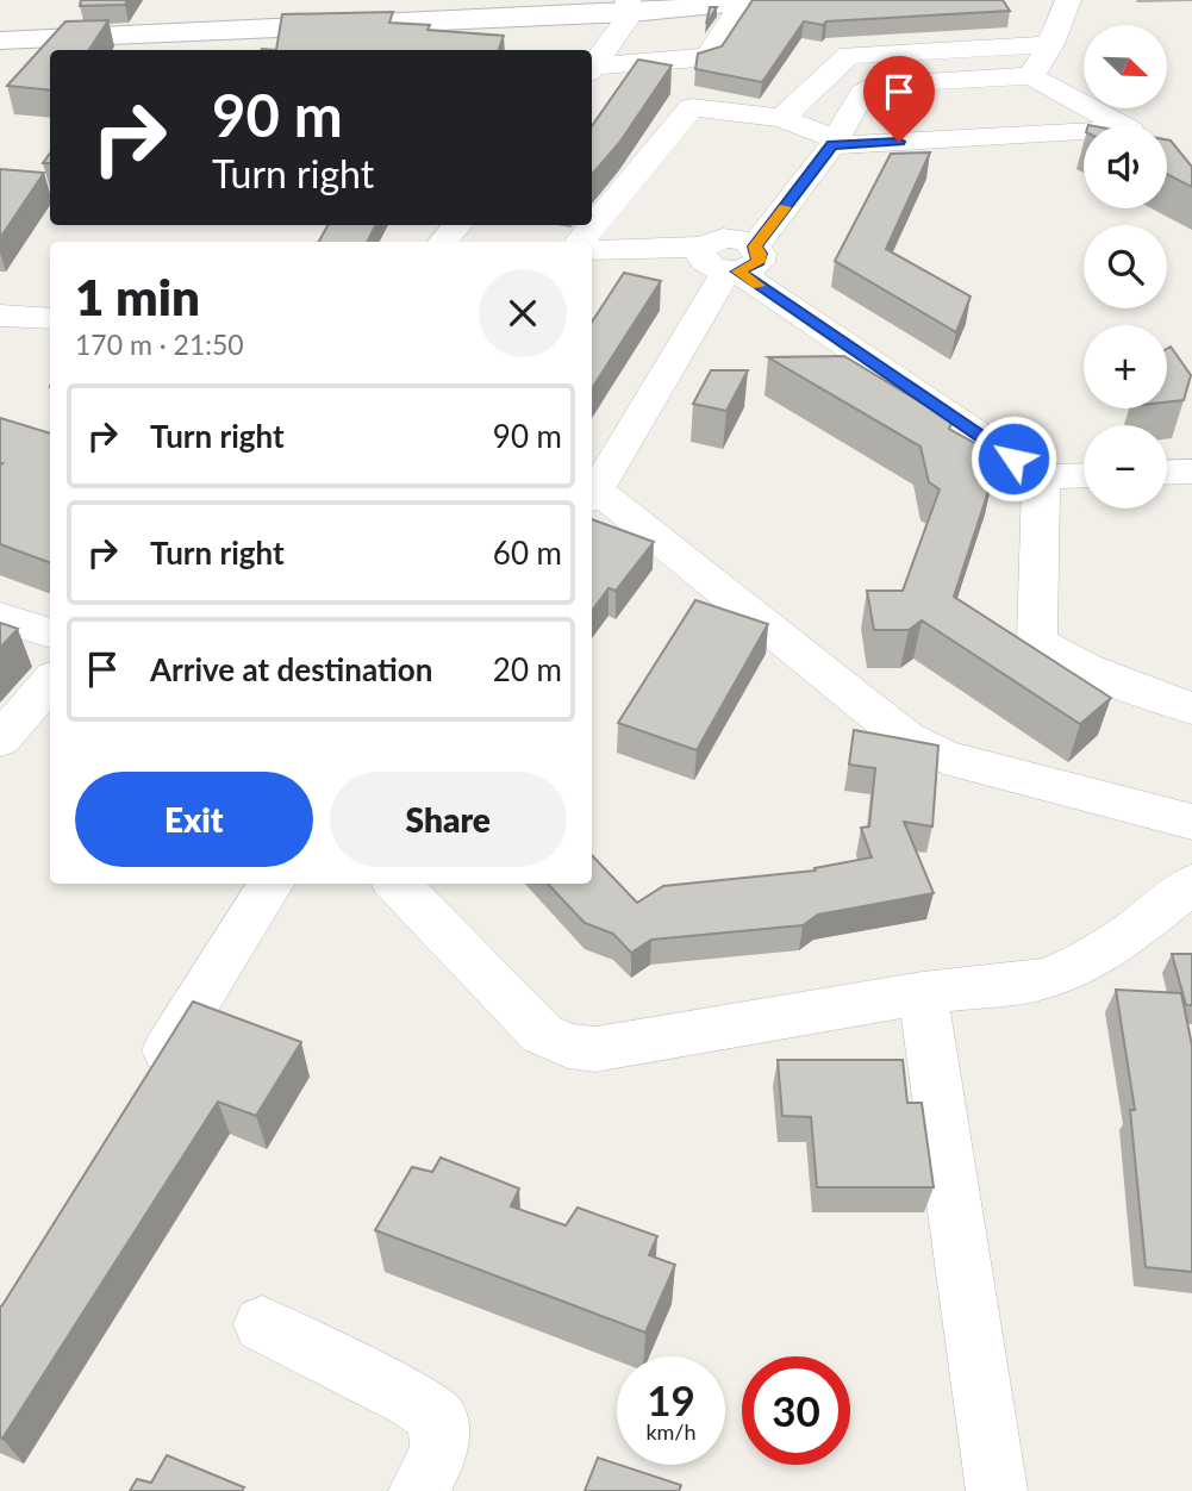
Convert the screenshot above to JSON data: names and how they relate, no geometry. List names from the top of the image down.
{
  "north": "bottom right",
  "page": {
    "map_buttons": ["+", "−"],
    "turn": ["90 m", "Turn right"],
    "heading": ["1 min", "170 m · 21:50"],
    "list": [
      {
        "name": "Turn right",
        "value": "90 m"
      },
      {
        "name": "Turn right",
        "value": "60 m"
      },
      {
        "name": "Arrive at destination",
        "value": "20 m"
      }
    ],
    "buttons": ["Exit", "Share"],
    "speed": "19 km/h",
    "limit": "30"
  }
}
